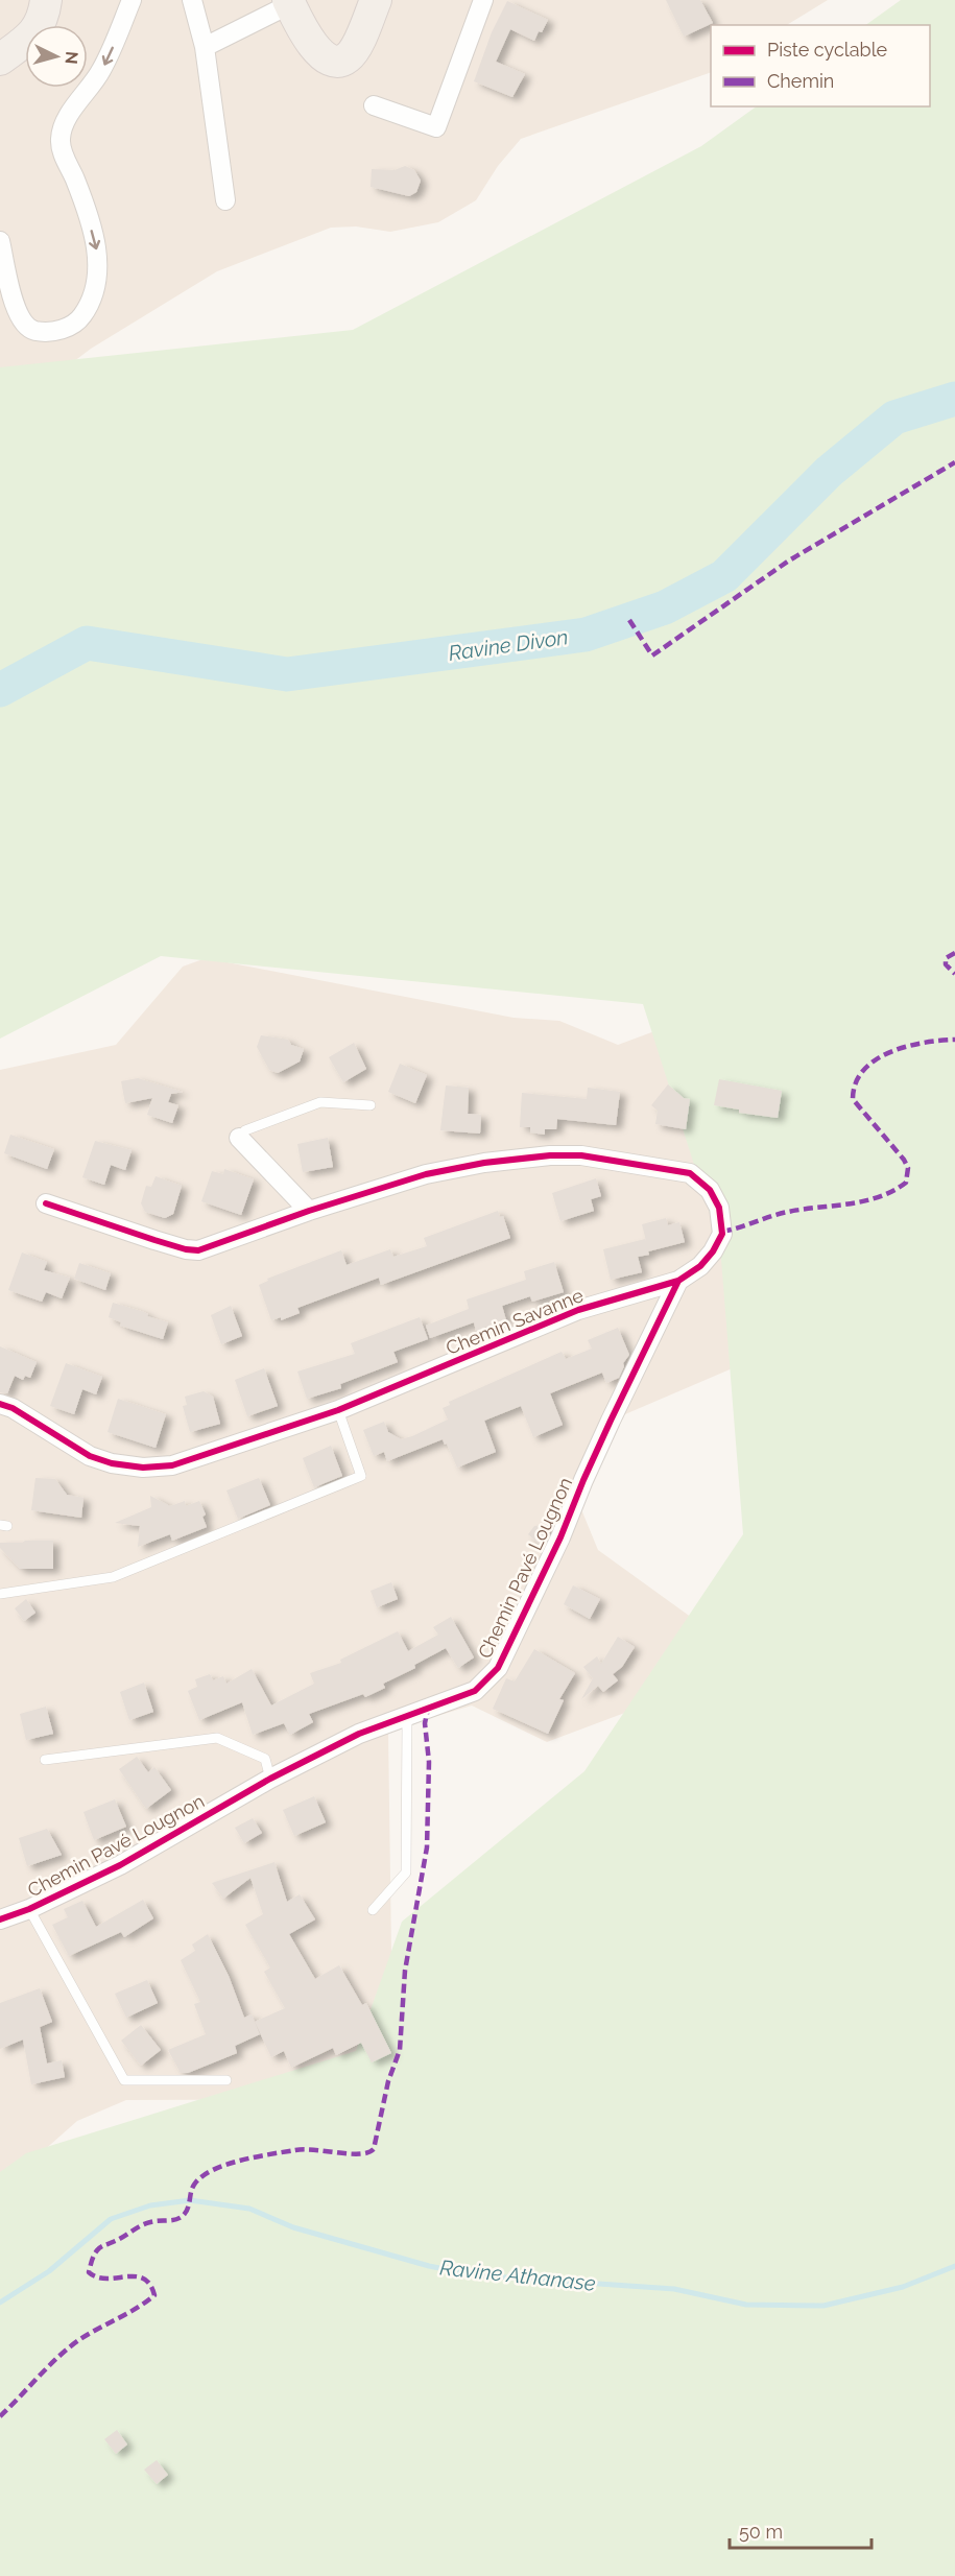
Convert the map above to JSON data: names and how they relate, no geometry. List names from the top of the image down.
{
  "streets": {
    "street": ["Chemin Savanne", "Chemin Pavé Lougnon"]
  },
  "crossings": [
    ["Chemin Savanne", "Chemin Pavé Lougnon"]
  ],
  "water": ["Ravine Divon", "Ravine Athanase"],
  "legend": ["Piste cyclable", "Chemin"],
  "scale_bar": "50 m",
  "north": "right"
}
